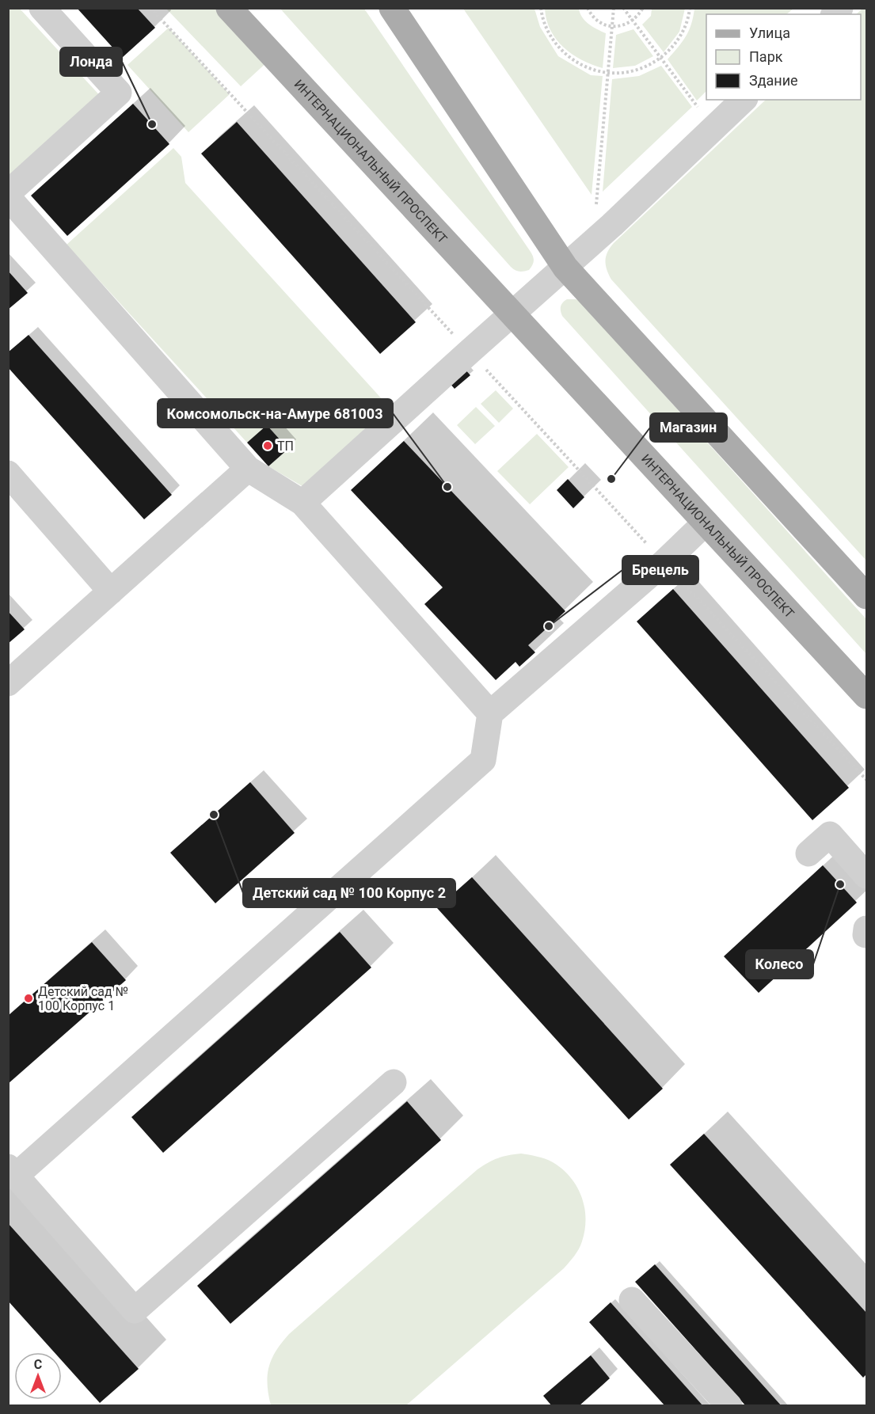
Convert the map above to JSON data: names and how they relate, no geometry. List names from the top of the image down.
{
  "streets": {
    "main road": ["ИНТЕРНАЦИОНАЛЬНЫЙ ПРОСПЕКТ"]
  },
  "places": [
    "Лонда",
    "ТП",
    "Магазин",
    "Комсомольск-на-Амуре 681003",
    "Брецель",
    "Детский сад № 100 Корпус 2",
    "Колесо",
    "Детский сад № 100 Корпус 1"
  ],
  "legend": ["Улица", "Парк", "Здание"],
  "north": "top"
}
